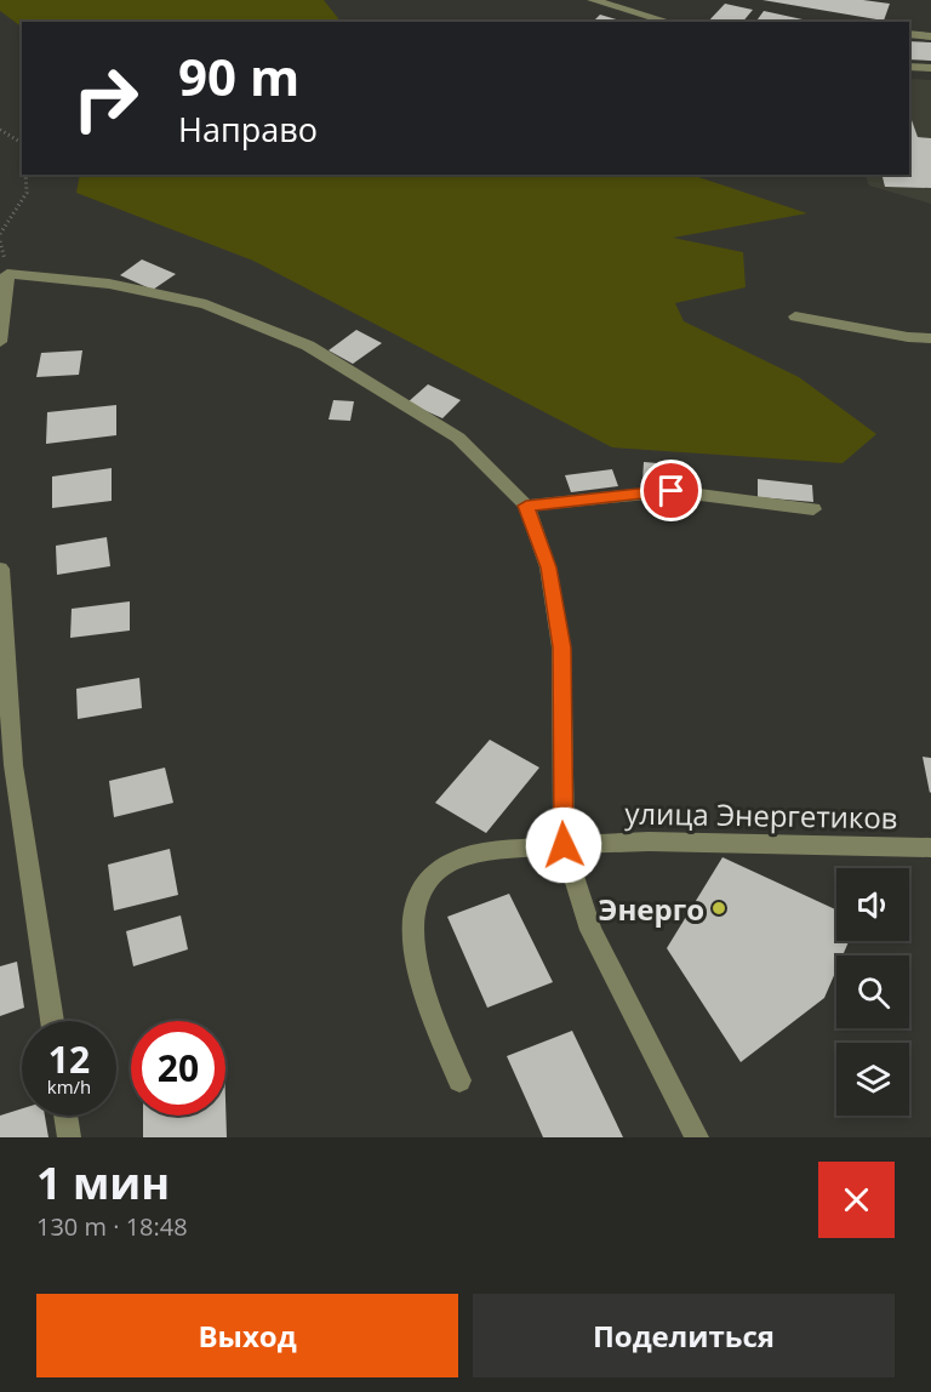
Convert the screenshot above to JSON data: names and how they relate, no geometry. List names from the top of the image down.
{
  "streets": {
    "street": ["улица Энергетиков"]
  },
  "places": ["Энерго"],
  "page": {
    "turn": ["90 m", "Направо"],
    "speed": "12 km/h",
    "limit": "20",
    "heading": ["1 мин", "130 m · 18:48"],
    "buttons": ["Выход", "Поделиться"]
  }
}
